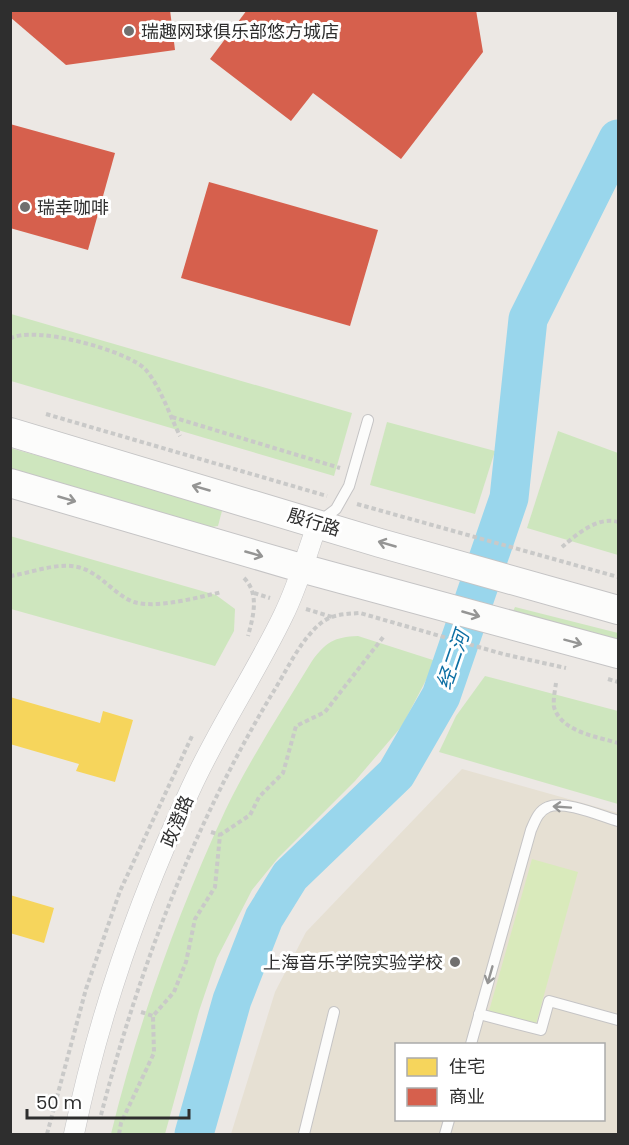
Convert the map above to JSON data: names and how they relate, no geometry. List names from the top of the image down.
{
  "streets": {
    "main road": ["殷行路"],
    "street": ["政澄路"]
  },
  "crossings": [
    ["殷行路", "政澄路"]
  ],
  "water": ["经二河"],
  "places": ["瑞趣网球俱乐部悠方城店", "瑞幸咖啡", "上海音乐学院实验学校"],
  "legend": ["住宅", "商业"],
  "scale_bar": "50 m"
}
